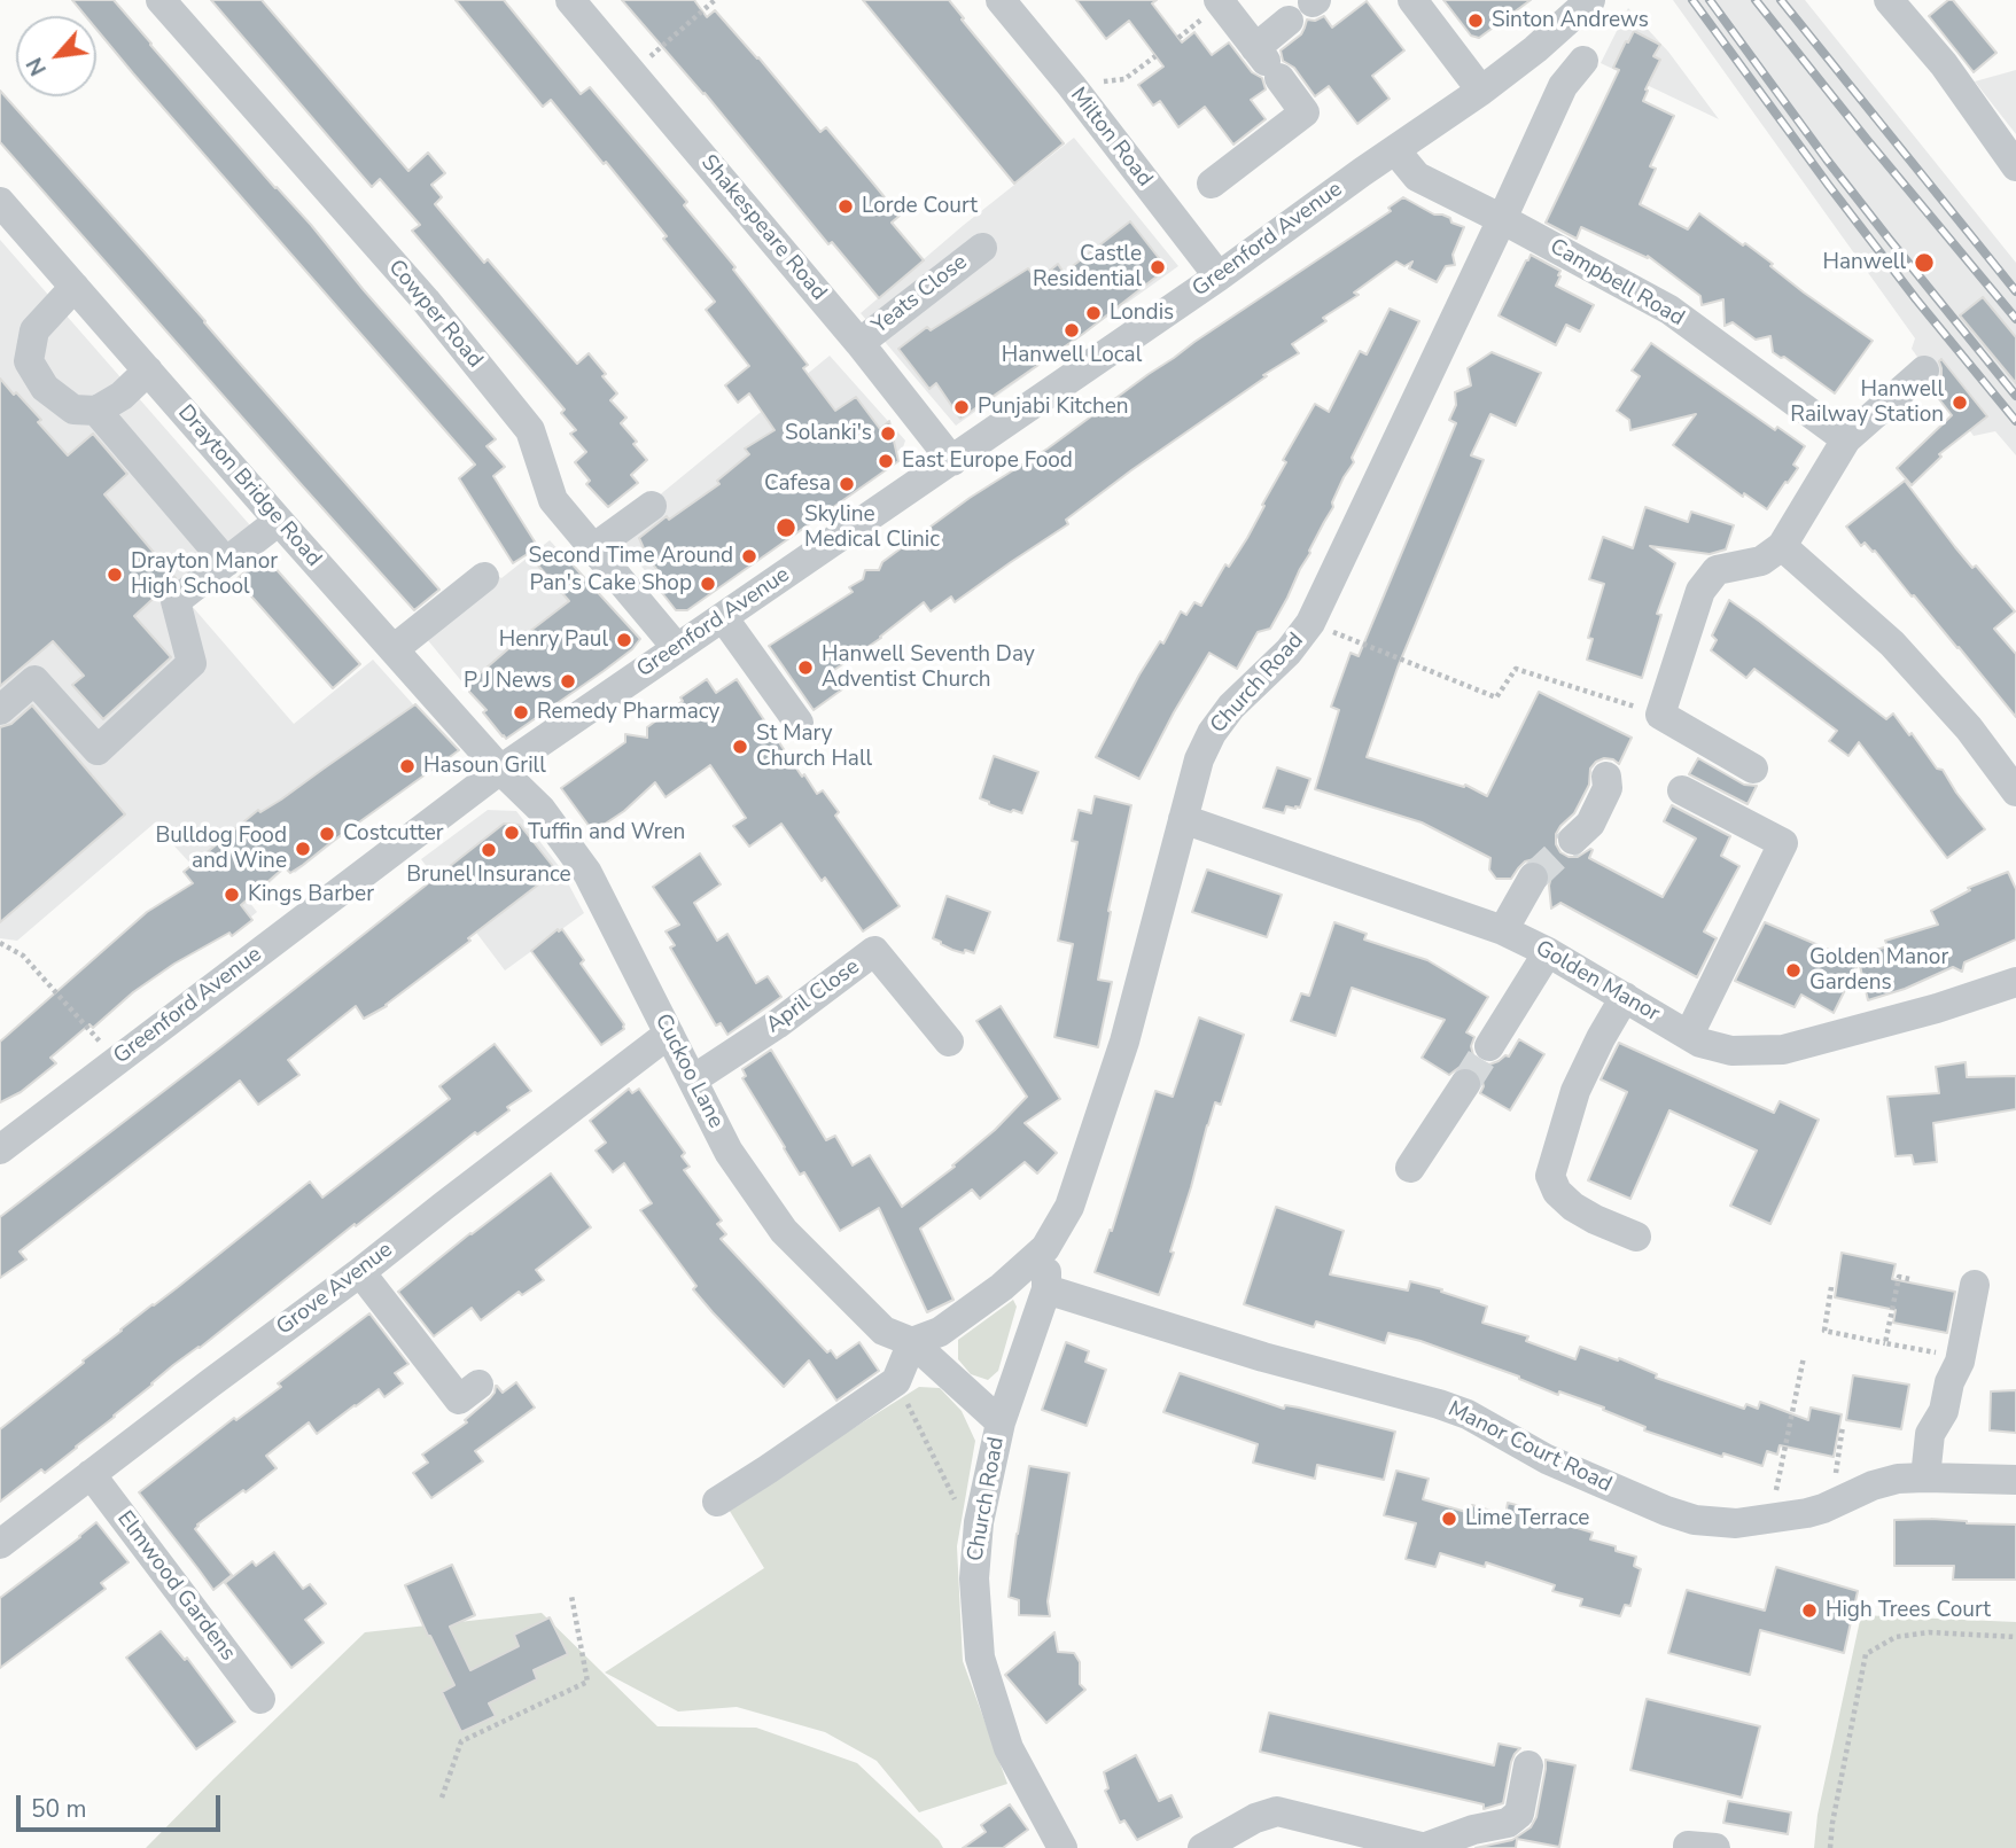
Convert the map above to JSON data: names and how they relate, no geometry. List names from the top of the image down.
{
  "streets": {
    "street": [
      "Milton Road",
      "Shakespeare Road",
      "Greenford Avenue",
      "Campbell Road",
      "Yeats Close",
      "Cowper Road",
      "Drayton Bridge Road",
      "Church Road",
      "Golden Manor",
      "April Close",
      "Cuckoo Lane",
      "Grove Avenue",
      "Manor Court Road",
      "Elmwood Gardens"
    ]
  },
  "crossings": [
    ["Milton Road", "Greenford Avenue"],
    ["Shakespeare Road", "Greenford Avenue"],
    ["Shakespeare Road", "Yeats Close"],
    ["Greenford Avenue", "Campbell Road"],
    ["Greenford Avenue", "Cowper Road"],
    ["Greenford Avenue", "Drayton Bridge Road"],
    ["Greenford Avenue", "Cuckoo Lane"],
    ["Campbell Road", "Church Road"],
    ["Drayton Bridge Road", "Cuckoo Lane"],
    ["Church Road", "Golden Manor"],
    ["Church Road", "Cuckoo Lane"],
    ["Church Road", "Manor Court Road"],
    ["April Close", "Cuckoo Lane"],
    ["Cuckoo Lane", "Grove Avenue"],
    ["Grove Avenue", "Elmwood Gardens"]
  ],
  "places": [
    "Sinton Andrews",
    "Lorde Court",
    "Hanwell",
    "Castle Residential",
    "Londis",
    "Hanwell Local",
    "Hanwell Railway Station",
    "Punjabi Kitchen",
    "Solanki's",
    "East Europe Food",
    "Cafesa",
    "Skyline Medical Clinic",
    "Second Time Around",
    "Drayton Manor High School",
    "Pan's Cake Shop",
    "Henry Paul",
    "Hanwell Seventh Day Adventist Church",
    "P J News",
    "Remedy Pharmacy",
    "St Mary Church Hall",
    "Hasoun Grill",
    "Tuffin and Wren",
    "Costcutter",
    "Bulldog Food and Wine",
    "Brunel Insurance",
    "Kings Barber",
    "Golden Manor Gardens",
    "Lime Terrace",
    "High Trees Court"
  ],
  "scale_bar": "50 m",
  "north": "bottom left"
}
